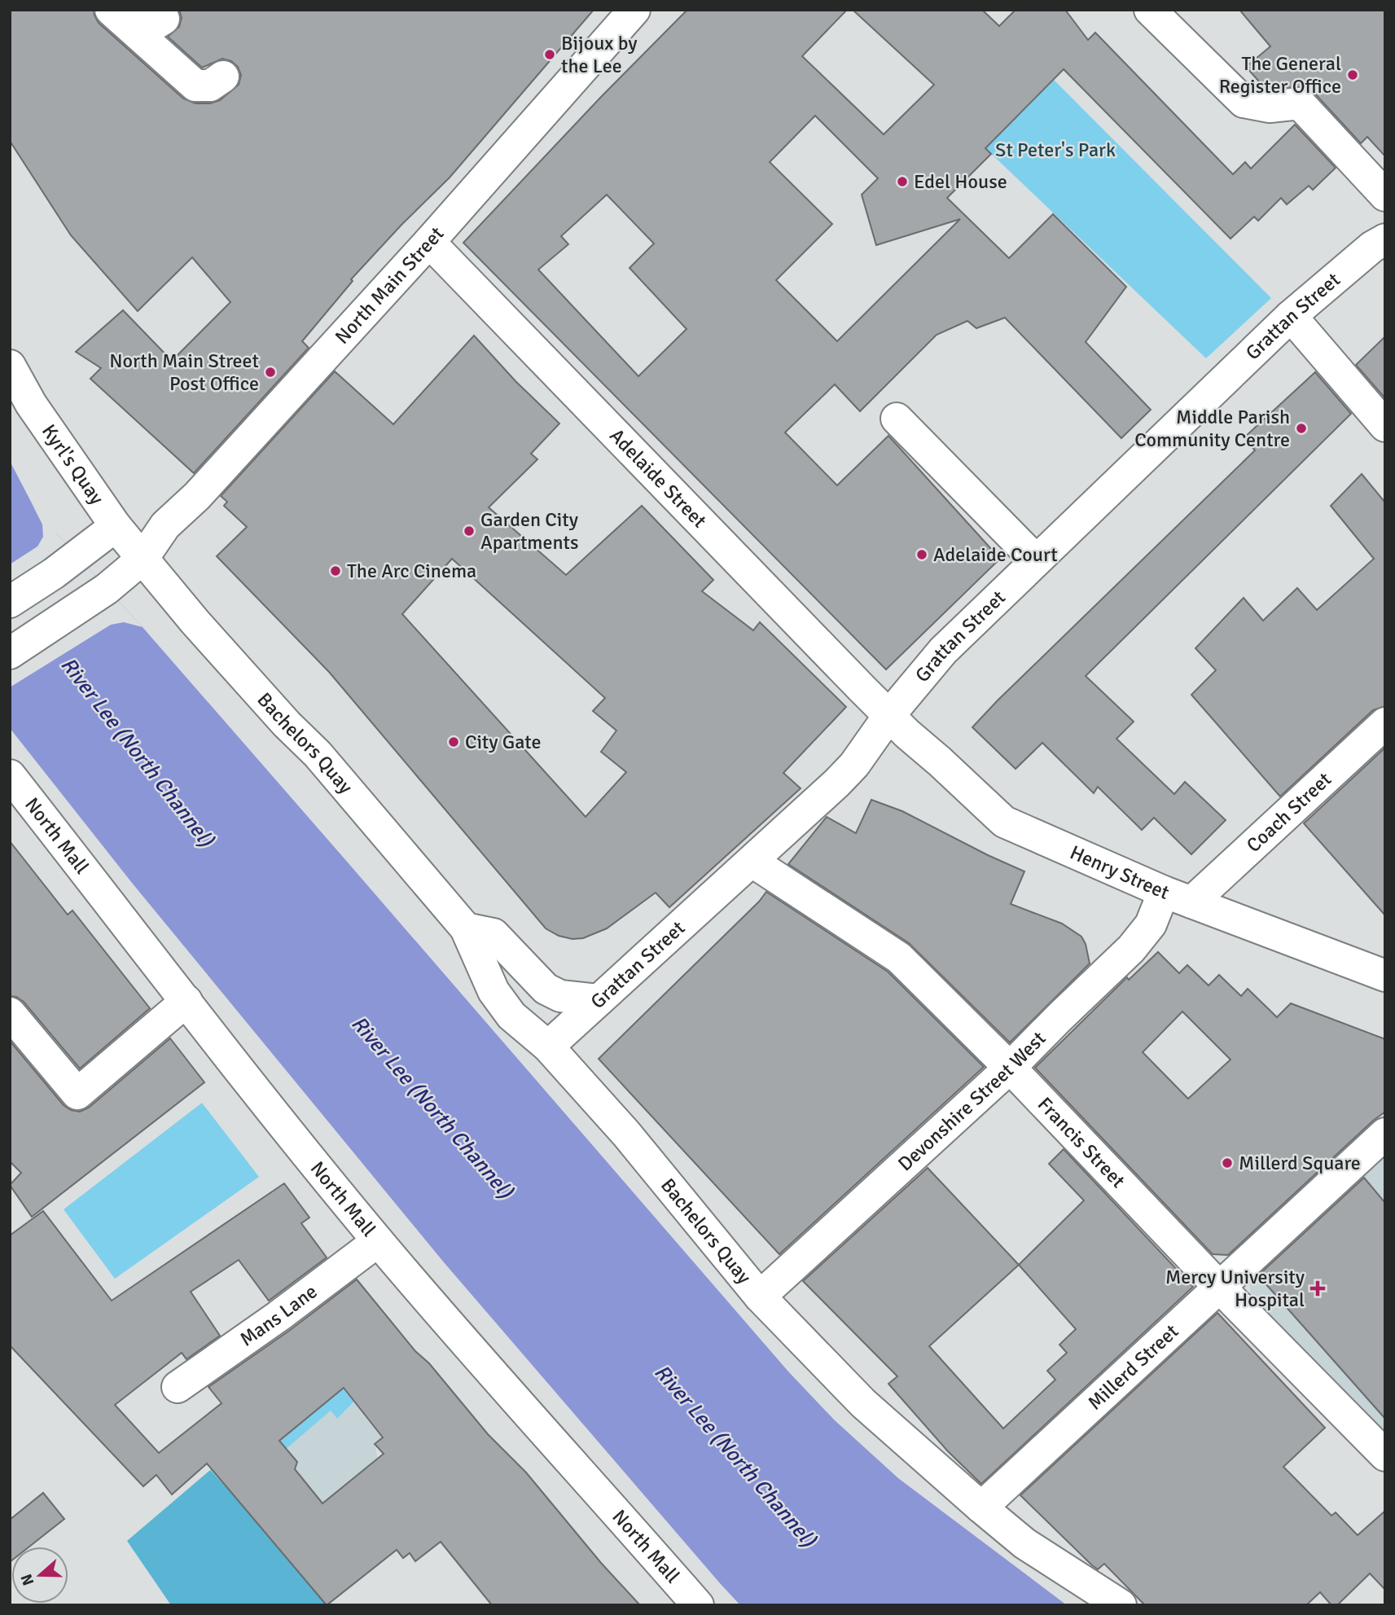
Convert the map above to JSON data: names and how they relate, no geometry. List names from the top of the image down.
{
  "streets": {
    "street": [
      "North Main Street",
      "Grattan Street",
      "Kyrl's Quay",
      "Adelaide Street",
      "Bachelors Quay",
      "Coach Street",
      "North Mall",
      "Henry Street",
      "Devonshire Street West",
      "Francis Street",
      "Mans Lane",
      "Millerd Street"
    ]
  },
  "crossings": [
    ["North Main Street", "Kyrl's Quay"],
    ["North Main Street", "Adelaide Street"],
    ["North Main Street", "Bachelors Quay"],
    ["Grattan Street", "Adelaide Street"],
    ["Grattan Street", "Bachelors Quay"],
    ["Grattan Street", "Henry Street"],
    ["Grattan Street", "Francis Street"],
    ["Kyrl's Quay", "Bachelors Quay"],
    ["Adelaide Street", "Henry Street"],
    ["Bachelors Quay", "Devonshire Street West"],
    ["Bachelors Quay", "Millerd Street"],
    ["Coach Street", "Henry Street"],
    ["Coach Street", "Devonshire Street West"],
    ["North Mall", "Mans Lane"],
    ["Henry Street", "Devonshire Street West"],
    ["Devonshire Street West", "Francis Street"],
    ["Francis Street", "Millerd Street"]
  ],
  "water": ["River Lee (North Channel)"],
  "parks": ["St Peter's Park"],
  "places": {
    "other": [
      "Bijoux by the Lee",
      "The General Register Office",
      "Edel House",
      "North Main Street Post Office",
      "Middle Parish Community Centre",
      "Garden City Apartments",
      "Adelaide Court",
      "The Arc Cinema",
      "City Gate",
      "Millerd Square"
    ],
    "health": ["Mercy University Hospital"]
  },
  "north": "left"
}
